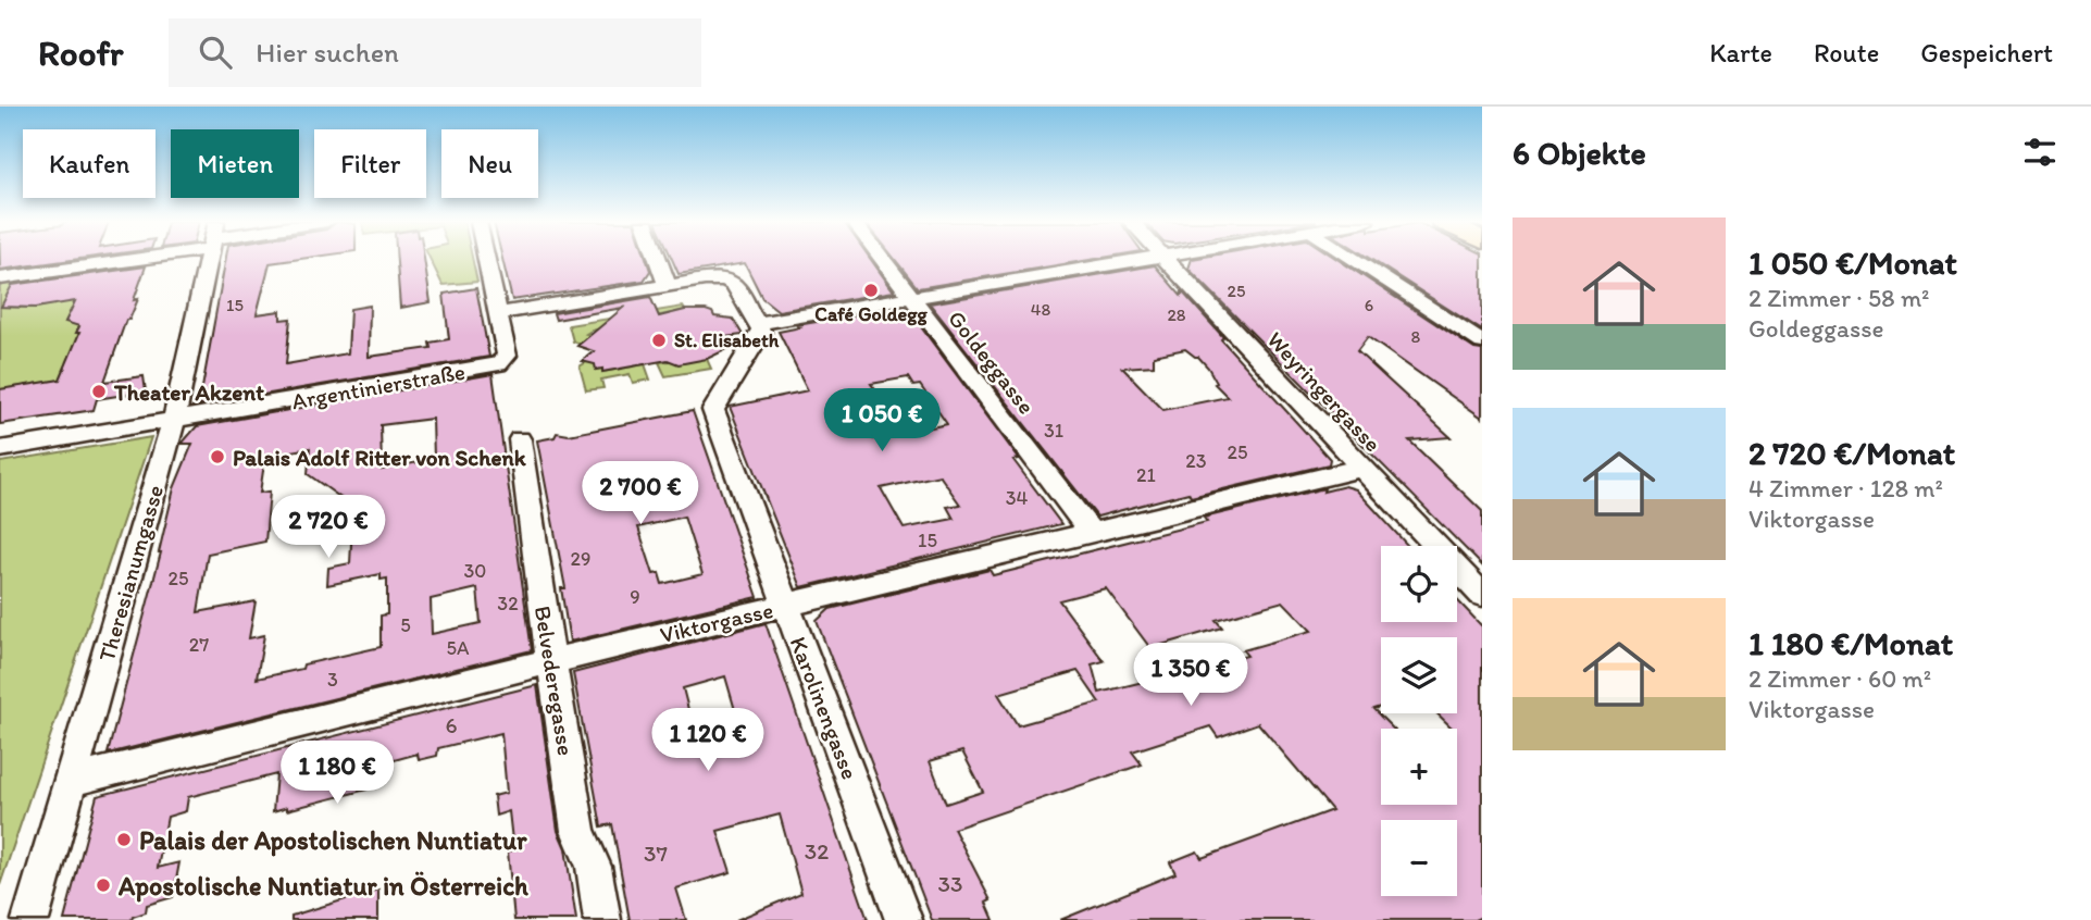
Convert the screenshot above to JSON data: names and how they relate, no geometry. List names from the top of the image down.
{
  "streets": {
    "street": [
      "Goldeggasse",
      "Argentinierstraße",
      "Weyringergasse",
      "Theresianumgasse",
      "Viktorgasse",
      "Belvederegasse",
      "Karolinengasse"
    ]
  },
  "crossings": [
    ["Goldeggasse", "Viktorgasse"],
    ["Argentinierstraße", "Theresianumgasse"],
    ["Weyringergasse", "Viktorgasse"],
    ["Theresianumgasse", "Viktorgasse"],
    ["Viktorgasse", "Belvederegasse"],
    ["Viktorgasse", "Karolinengasse"]
  ],
  "places": [
    "Café Goldegg",
    "St. Elisabeth",
    "Theater Akzent",
    "Palais Adolf Ritter von Schenk",
    "Palais der Apostolischen Nuntiatur",
    "Apostolische Nuntiatur in Österreich"
  ],
  "house_numbers": [
    "25",
    "15",
    "6",
    "48",
    "28",
    "8",
    "31",
    "25",
    "23",
    "21",
    "34",
    "15",
    "29",
    "30",
    "25",
    "9",
    "32",
    "5",
    "27",
    "5A",
    "3",
    "6",
    "32",
    "37",
    "33"
  ],
  "page": {
    "header": "Roofr",
    "search": "Hier suchen",
    "nav": ["Karte", "Route", "Gespeichert"],
    "heading": "6 Objekte",
    "chip": [
      "Kaufen",
      "Mieten",
      "Filter",
      "Neu"
    ],
    "list": [
      {
        "name": "1 050 €/Monat",
        "note": "2 Zimmer · 58 m² · Goldeggasse"
      },
      {
        "name": "2 720 €/Monat",
        "note": "4 Zimmer · 128 m² · Viktorgasse"
      },
      {
        "name": "1 180 €/Monat",
        "note": "2 Zimmer · 60 m² · Viktorgasse"
      }
    ],
    "price": [
      "1 050 €",
      "2 700 €",
      "2 720 €",
      "1 350 €",
      "1 120 €",
      "1 180 €"
    ],
    "map_buttons": ["+", "−"]
  }
}
